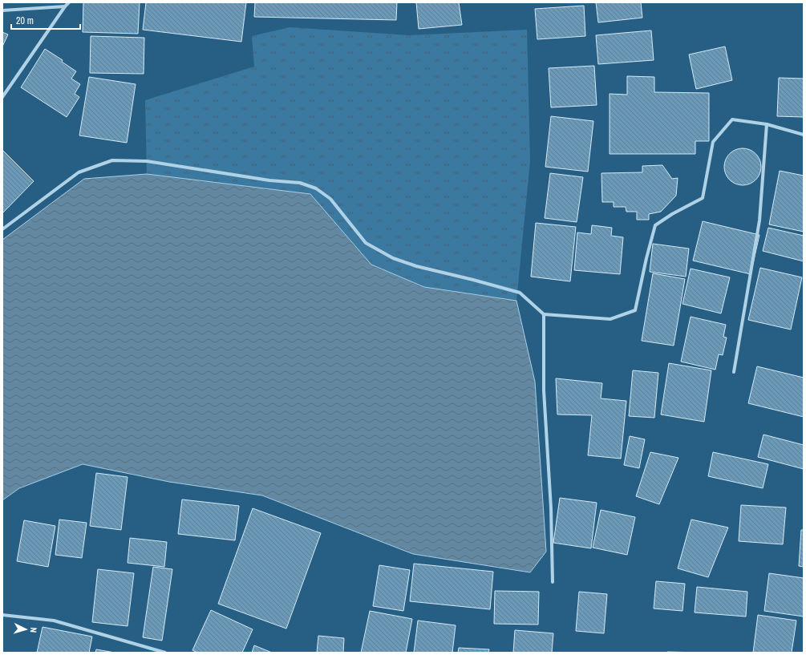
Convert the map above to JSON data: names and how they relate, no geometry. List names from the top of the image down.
{
  "scale_bar": "20 m",
  "north": "right"
}
